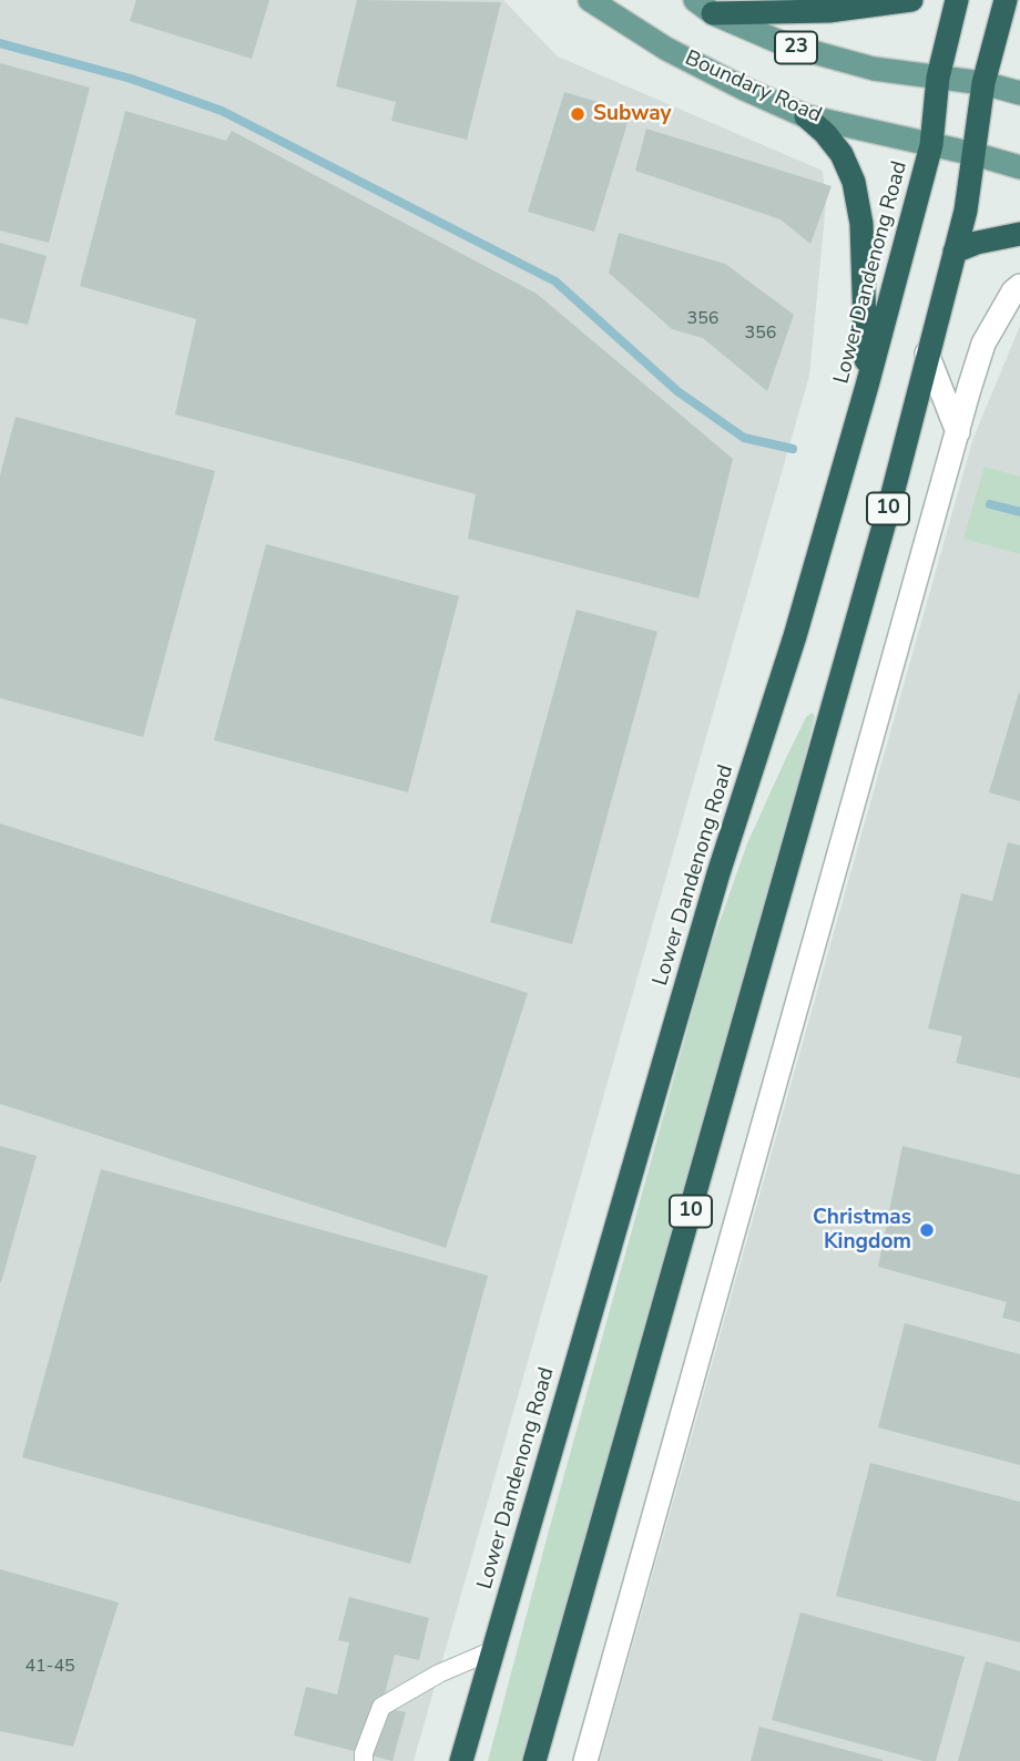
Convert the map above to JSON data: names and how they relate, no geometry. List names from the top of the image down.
{
  "streets": {
    "highway": ["Lower Dandenong Road", "10"],
    "main road": ["23", "Boundary Road"]
  },
  "crossings": [
    ["23", "Lower Dandenong Road"],
    ["23", "10"],
    ["Boundary Road", "Lower Dandenong Road"],
    ["Boundary Road", "10"]
  ],
  "places": ["Subway", "Christmas Kingdom"],
  "house_numbers": ["356", "356", "41-45"]
}
